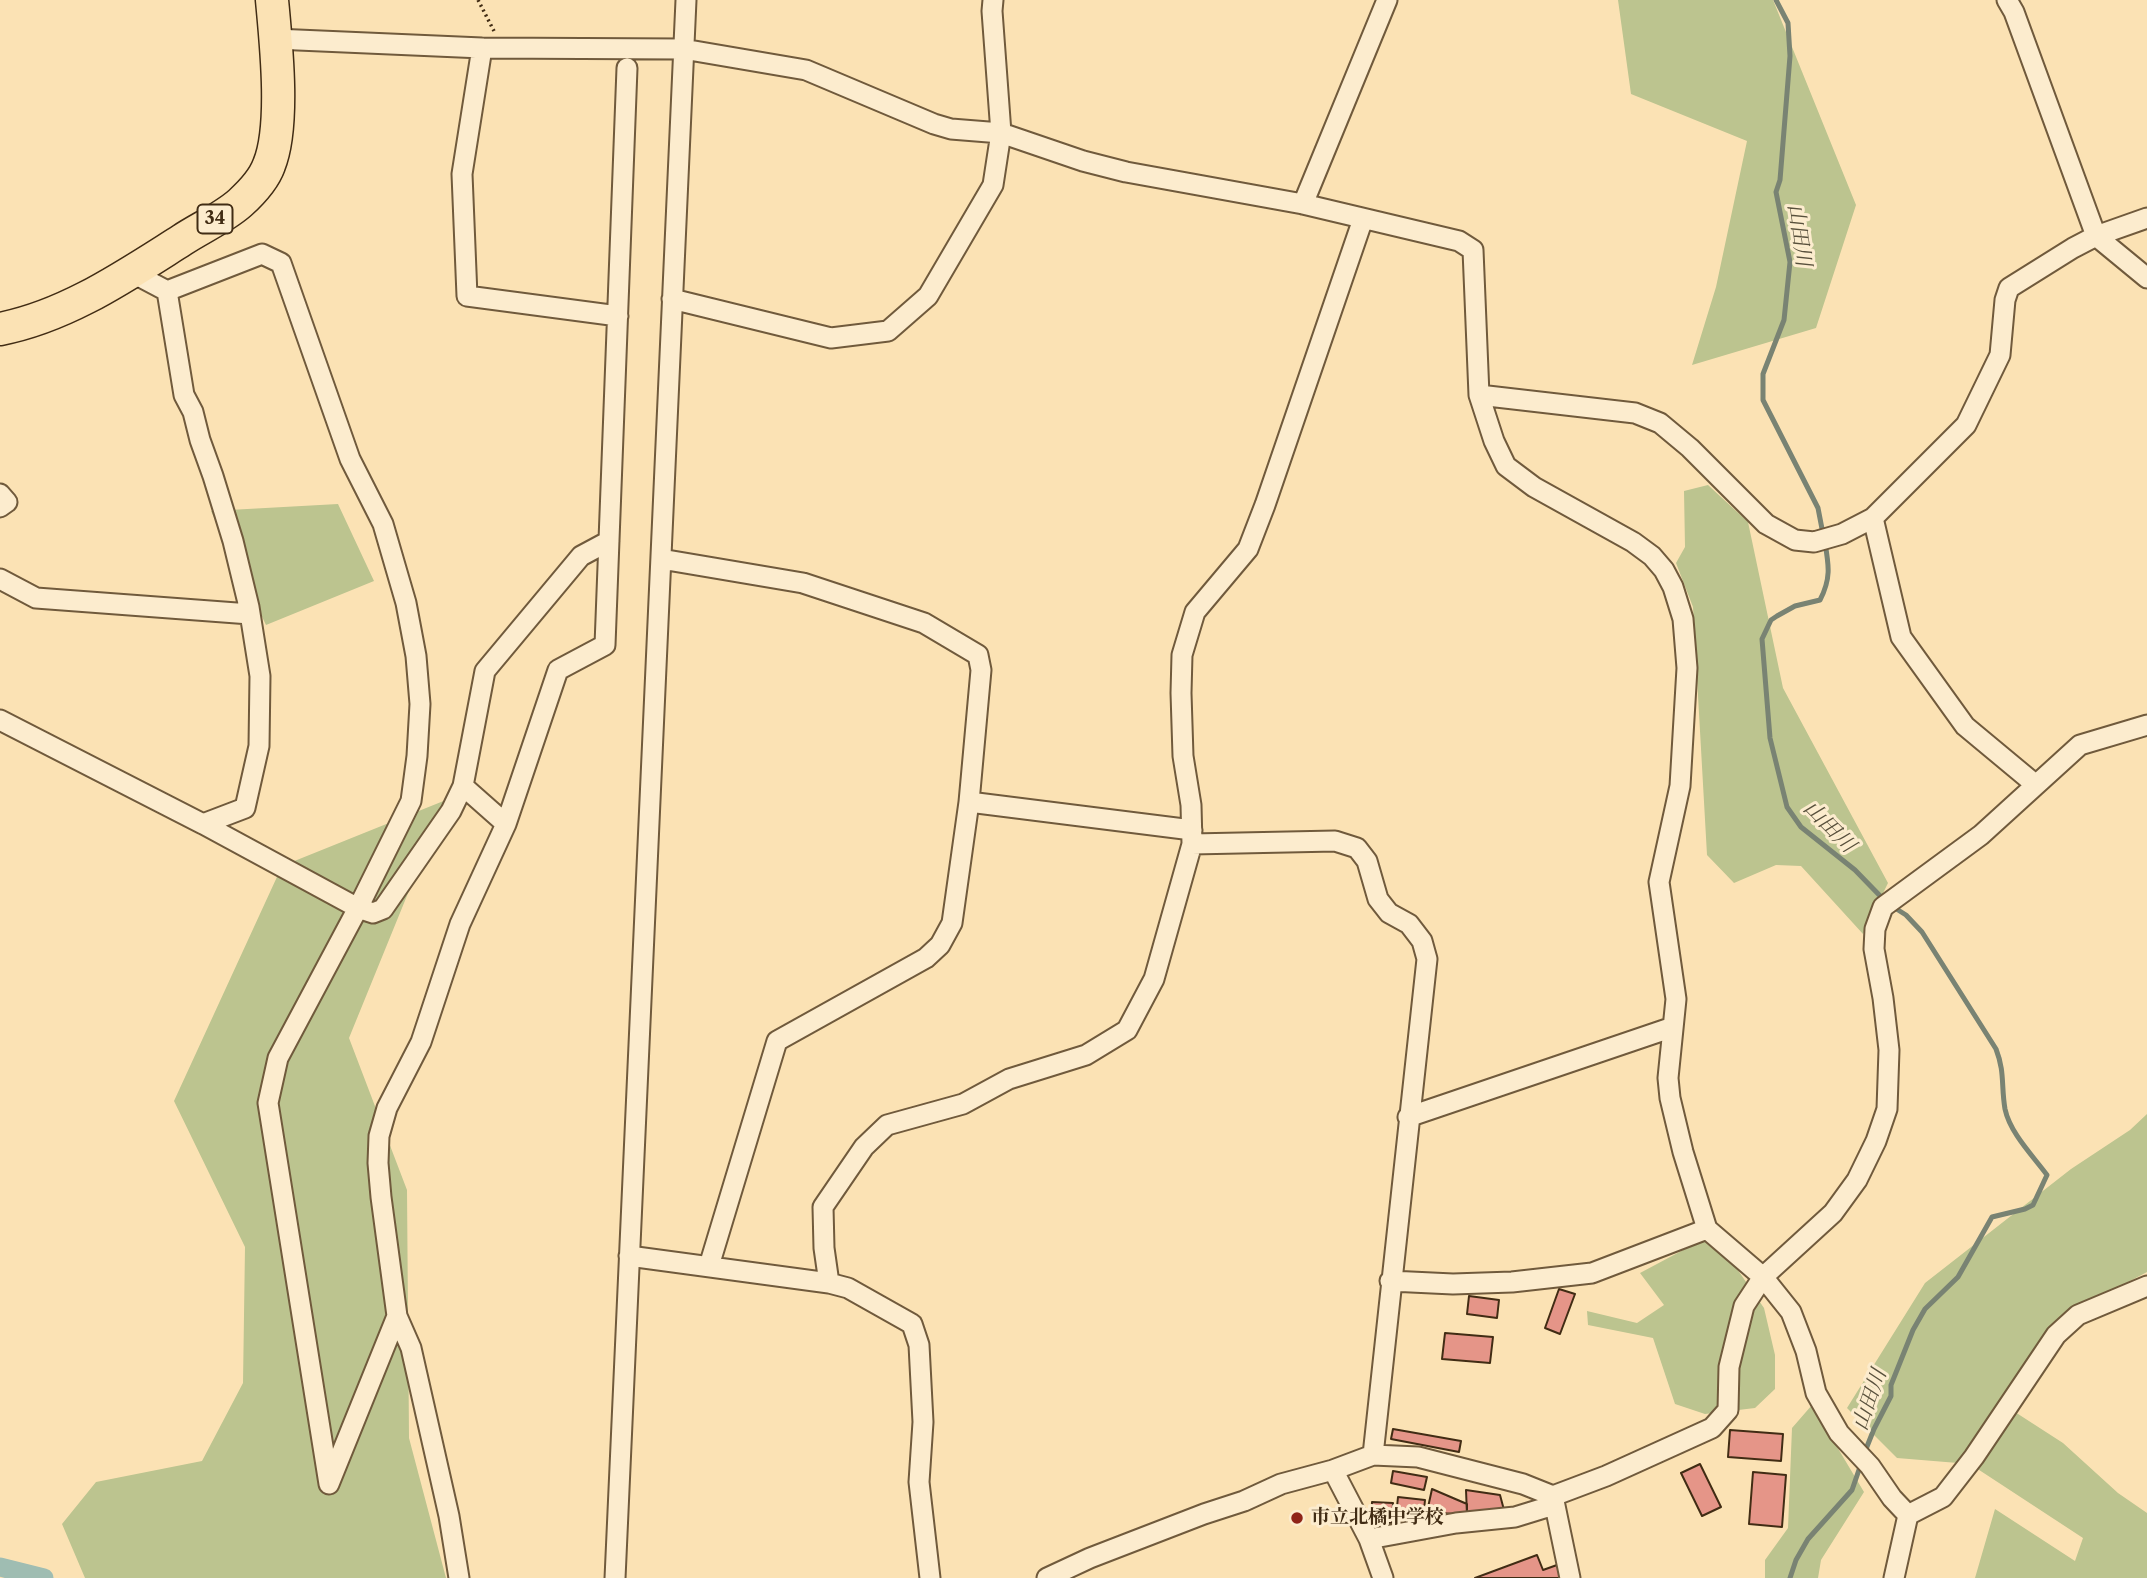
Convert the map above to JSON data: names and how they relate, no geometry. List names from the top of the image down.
{
  "streets": {
    "main road": ["34"]
  },
  "water": ["山田川"],
  "places": ["市立北橘中学校"]
}
